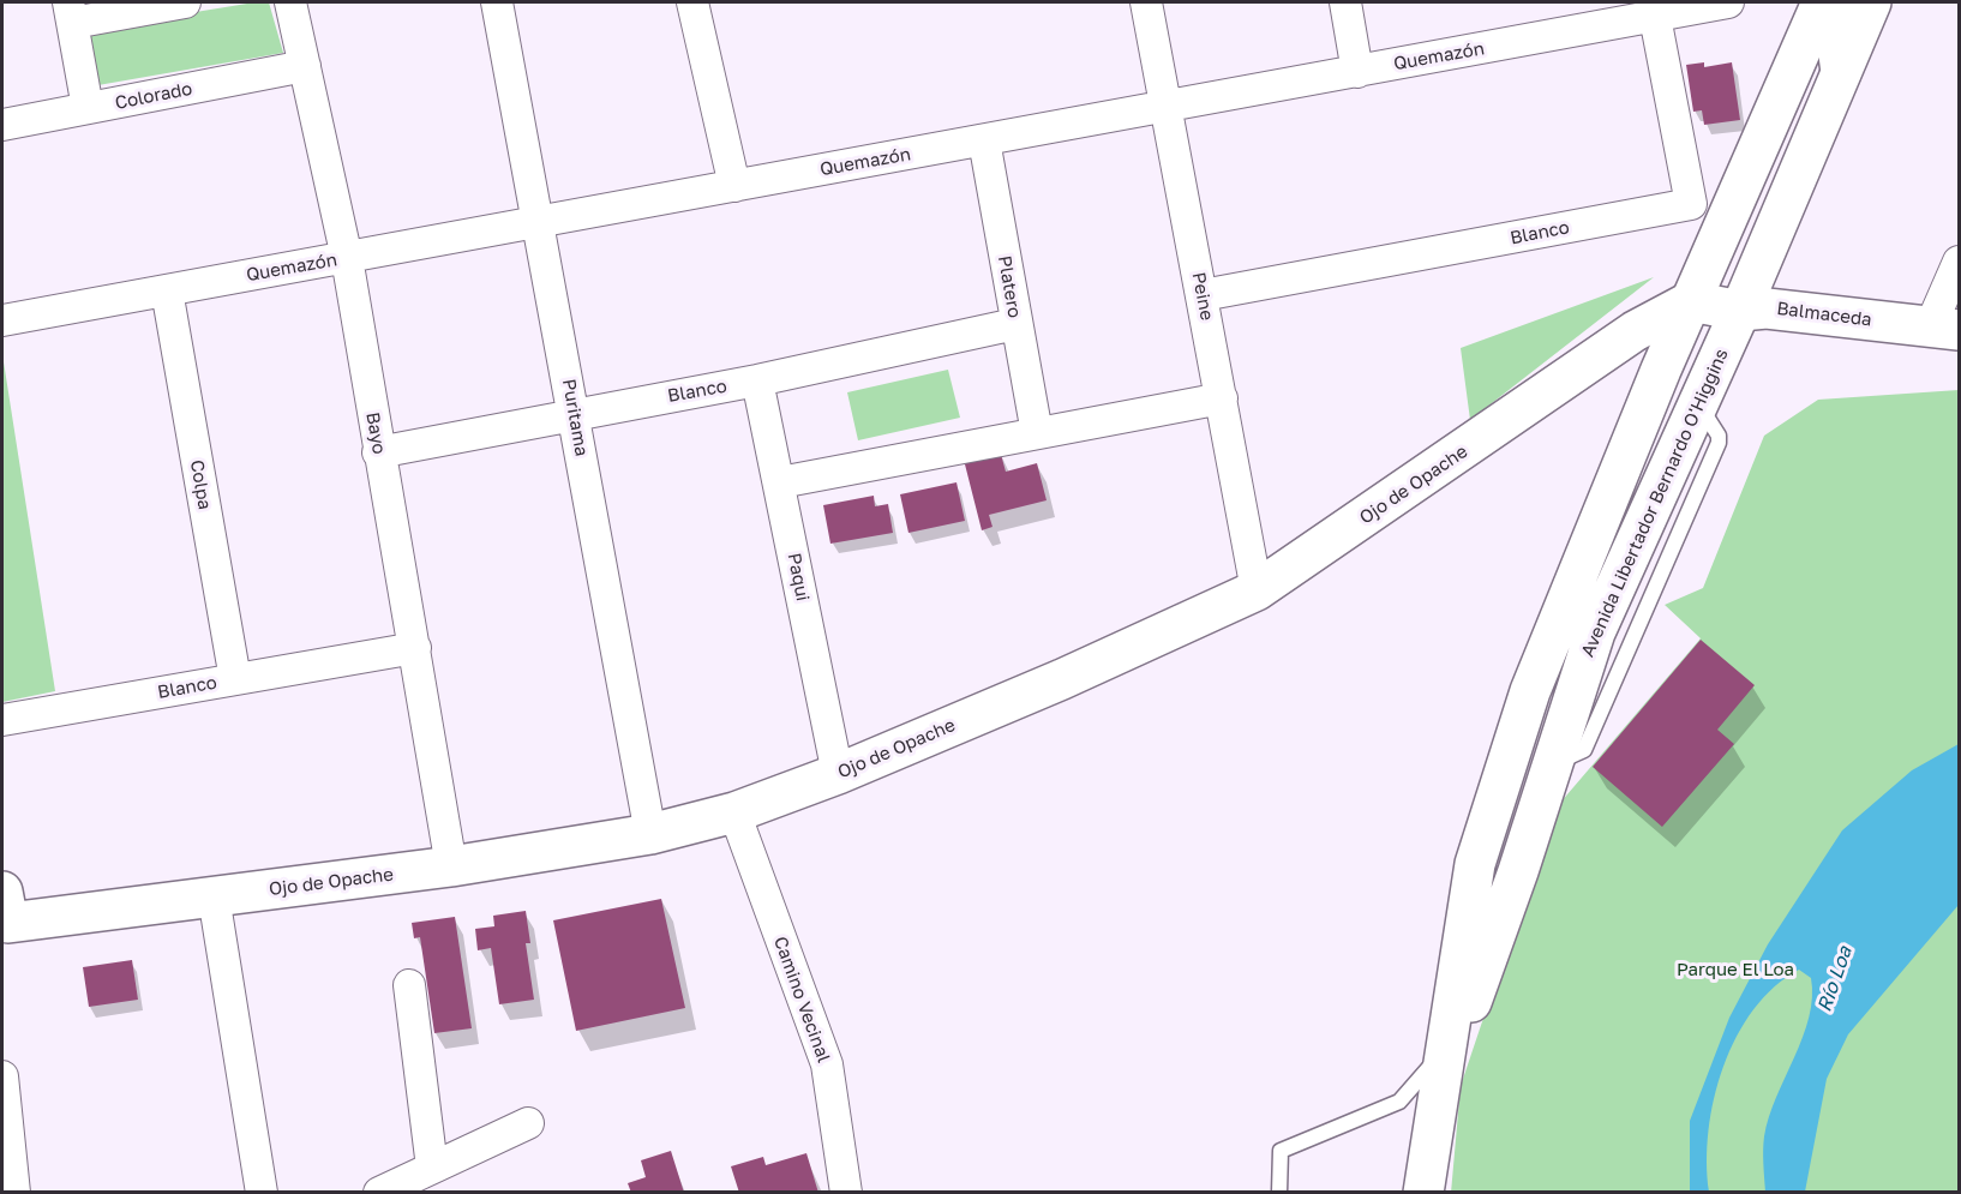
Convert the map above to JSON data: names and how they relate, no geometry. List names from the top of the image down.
{
  "streets": {
    "main road": ["Balmaceda", "Ojo de Opache", "Avenida Libertador Bernardo O'Higgins"],
    "street": [
      "Quemazón",
      "Colorado",
      "Blanco",
      "Platero",
      "Peine",
      "Puritama",
      "Bayo",
      "Colpa",
      "Paqui",
      "Camino Vecinal"
    ]
  },
  "crossings": [
    ["Quemazón", "Blanco"],
    ["Quemazón", "Platero"],
    ["Quemazón", "Peine"],
    ["Quemazón", "Puritama"],
    ["Quemazón", "Bayo"],
    ["Quemazón", "Colpa"],
    ["Colorado", "Bayo"],
    ["Blanco", "Platero"],
    ["Blanco", "Peine"],
    ["Blanco", "Puritama"],
    ["Blanco", "Bayo"],
    ["Blanco", "Colpa"],
    ["Blanco", "Paqui"],
    ["Peine", "Ojo de Opache"],
    ["Balmaceda", "Ojo de Opache"],
    ["Balmaceda", "Avenida Libertador Bernardo O'Higgins"],
    ["Puritama", "Ojo de Opache"],
    ["Bayo", "Ojo de Opache"],
    ["Ojo de Opache", "Avenida Libertador Bernardo O'Higgins"],
    ["Ojo de Opache", "Paqui"],
    ["Ojo de Opache", "Camino Vecinal"]
  ],
  "water": ["Río Loa"],
  "parks": ["Parque El Loa"]
}
